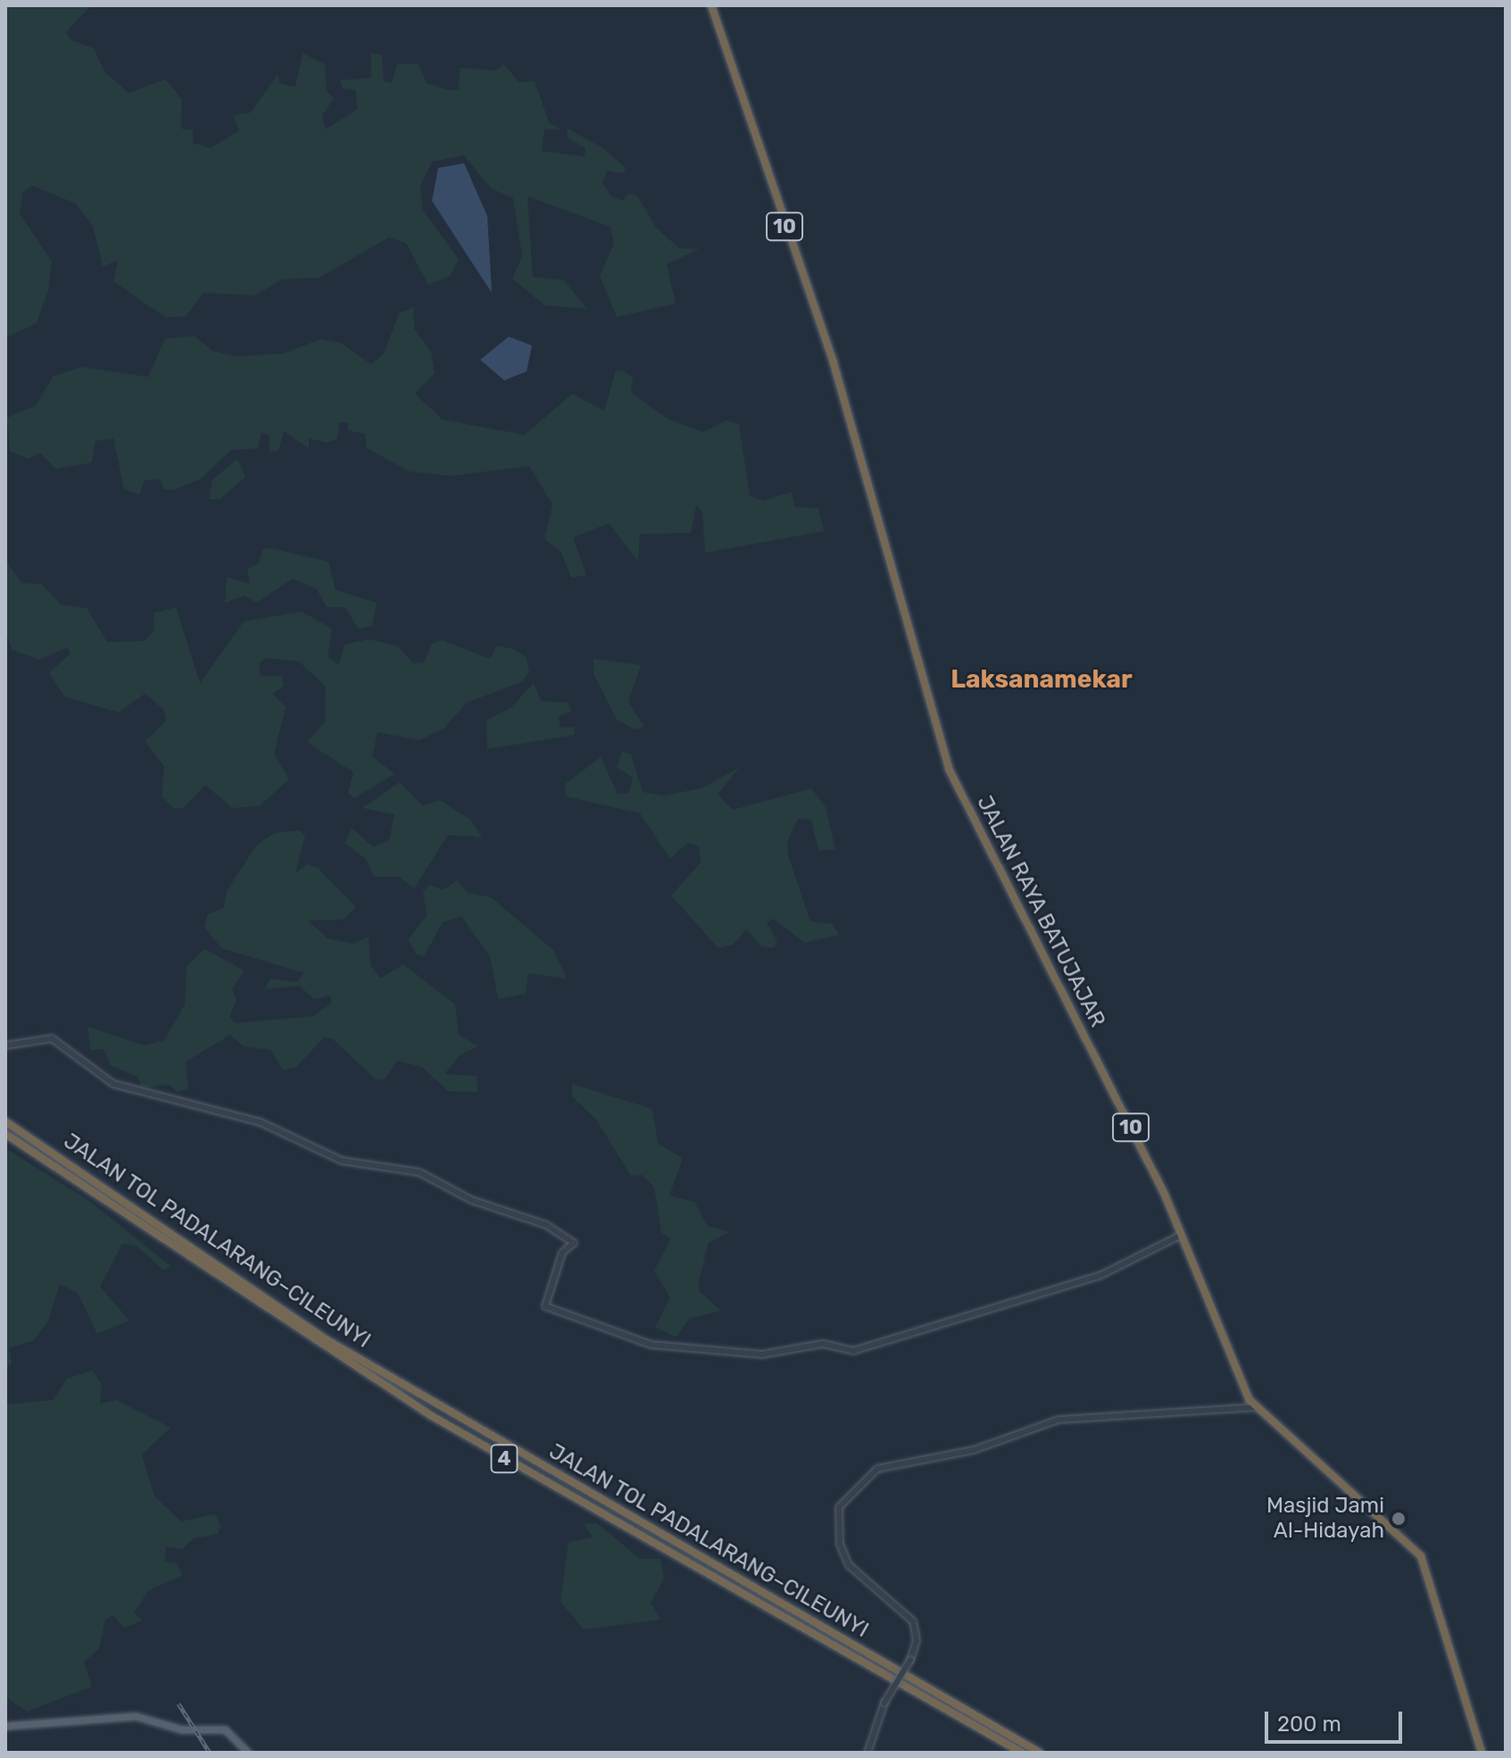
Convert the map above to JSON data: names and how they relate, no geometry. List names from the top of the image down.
{
  "streets": {
    "highway": [
      "10",
      "JALAN RAYA BATUJAJAR",
      "JALAN TOL PADALARANG–CILEUNYI",
      "4"
    ]
  },
  "districts": ["Laksanamekar"],
  "places": ["Masjid Jami Al-Hidayah"],
  "scale_bar": "200 m"
}
